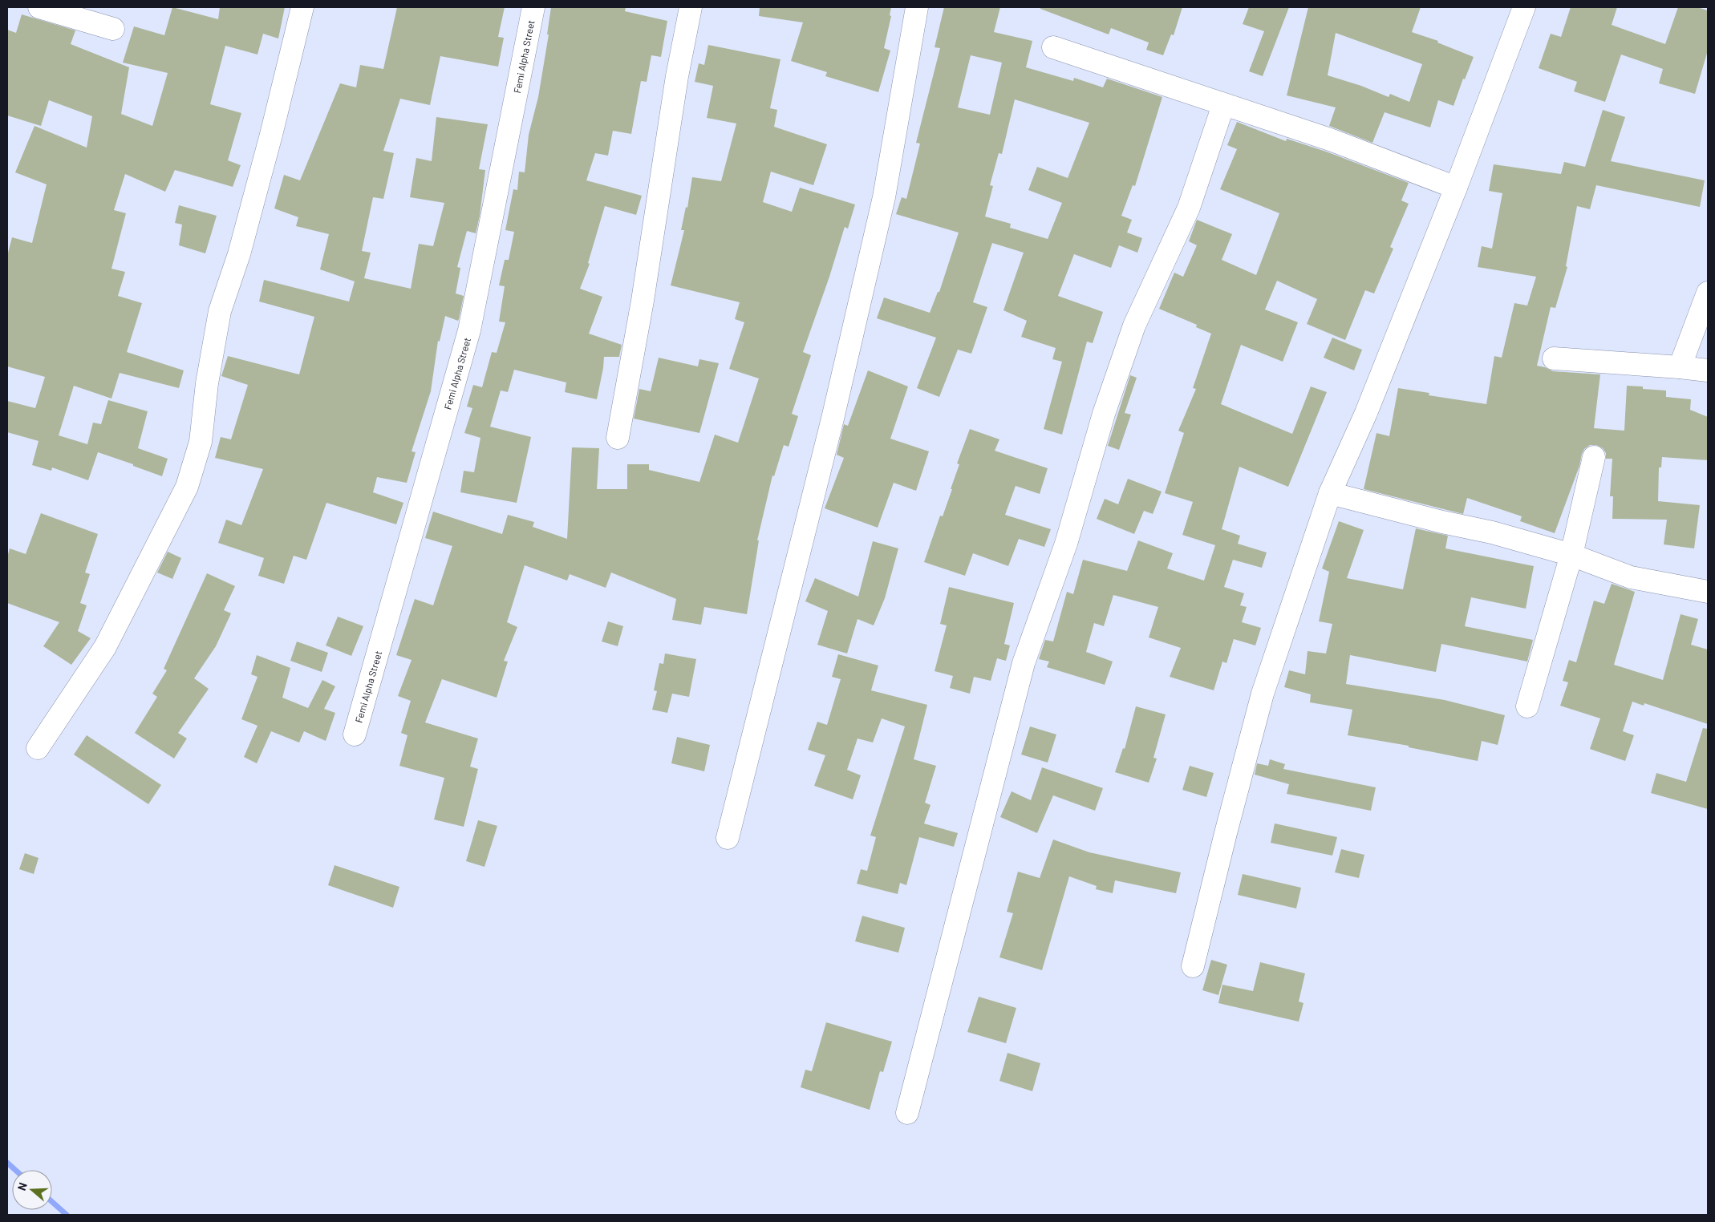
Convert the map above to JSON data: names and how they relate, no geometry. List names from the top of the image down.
{
  "streets": {
    "street": ["Femi Alpha Street"]
  },
  "north": "left"
}
